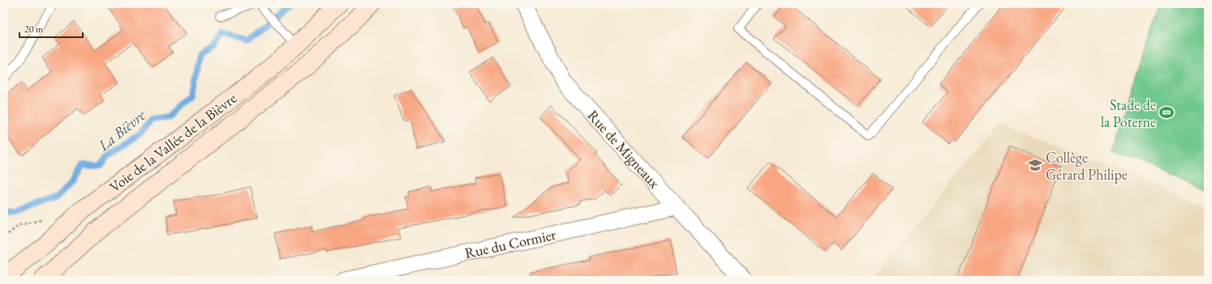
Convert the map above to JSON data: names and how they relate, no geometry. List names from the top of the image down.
{
  "streets": {
    "main road": ["Voie de la Vallée de la Bièvre"],
    "street": ["Rue de Migneaux", "Rue du Cormier"]
  },
  "crossings": [
    ["Rue de Migneaux", "Rue du Cormier"]
  ],
  "water": ["La Bièvre"],
  "places": {
    "sports": ["Stade de la Poterne"],
    "school or university": ["Collège Gérard Philipe"]
  },
  "scale_bar": "20 m"
}
